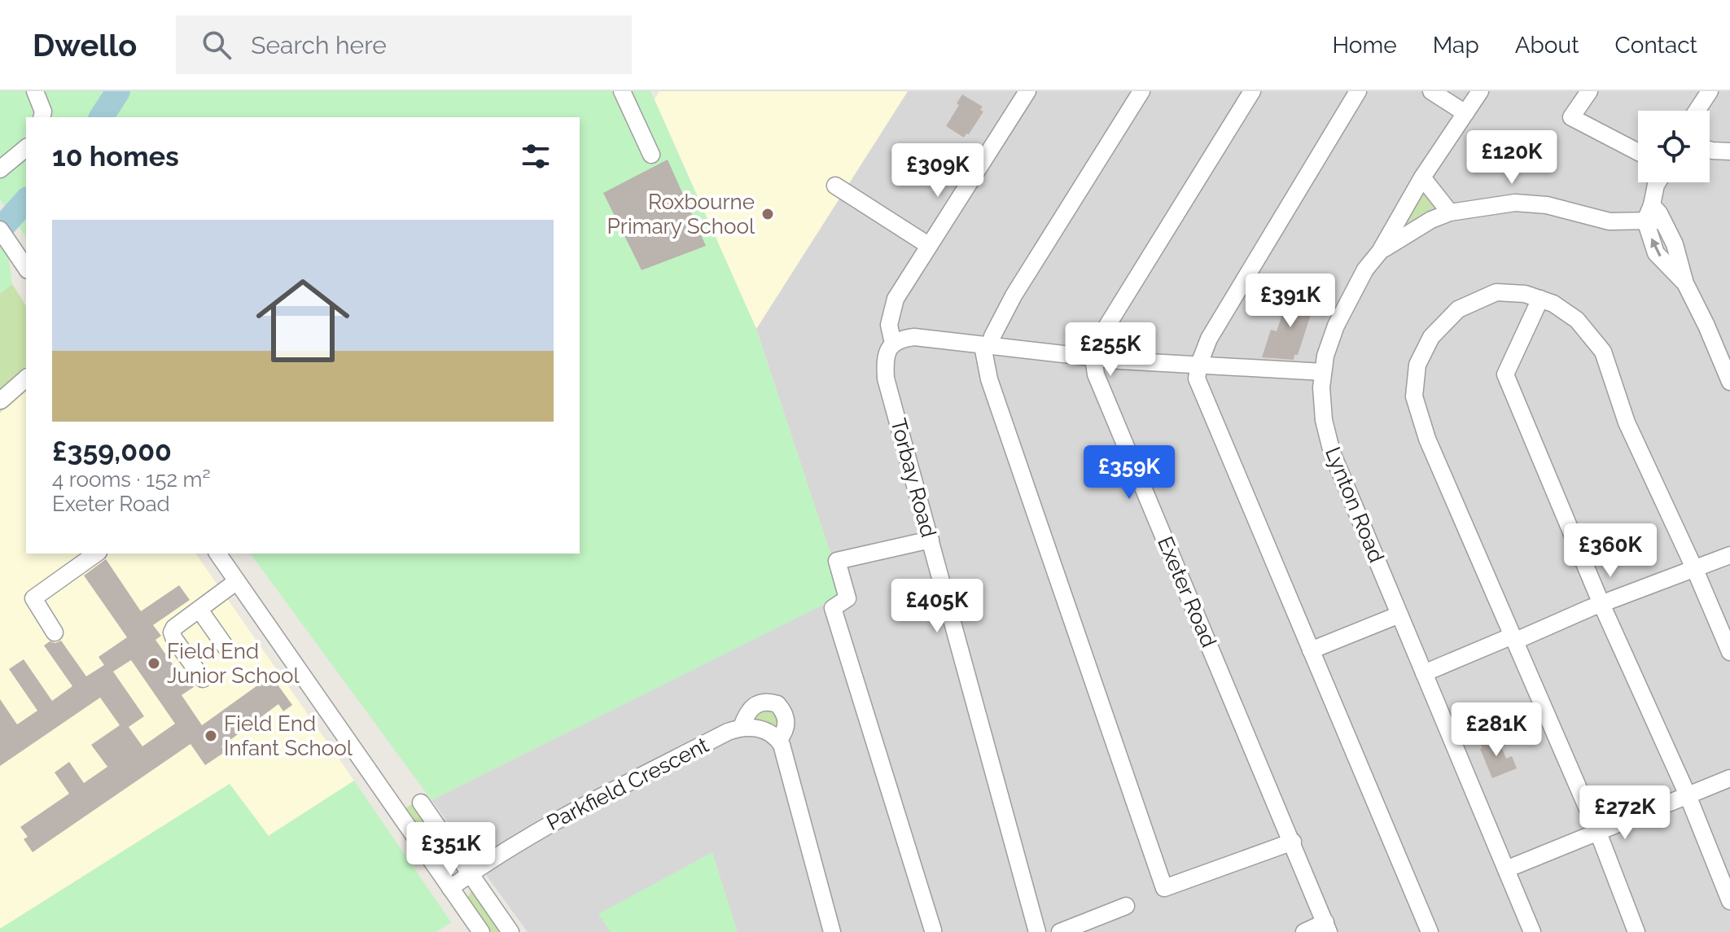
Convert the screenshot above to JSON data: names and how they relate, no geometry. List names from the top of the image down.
{
  "streets": {
    "street": [
      "Torbay Road",
      "Lynton Road",
      "Exeter Road",
      "Parkfield Crescent"
    ]
  },
  "places": ["Roxbourne Primary School", "Field End Junior School", "Field End Infant School"],
  "page": {
    "header": "Dwello",
    "search": "Search here",
    "nav": [
      "Home",
      "Map",
      "About",
      "Contact"
    ],
    "heading": "10 homes",
    "price": [
      "£120K",
      "£309K",
      "£391K",
      "£255K",
      "£359K",
      "£360K",
      "£405K",
      "£281K",
      "£272K",
      "£351K"
    ],
    "list": [
      {
        "name": "£359,000",
        "note": "4 rooms · 152 m² · Exeter Road"
      }
    ]
  }
}
